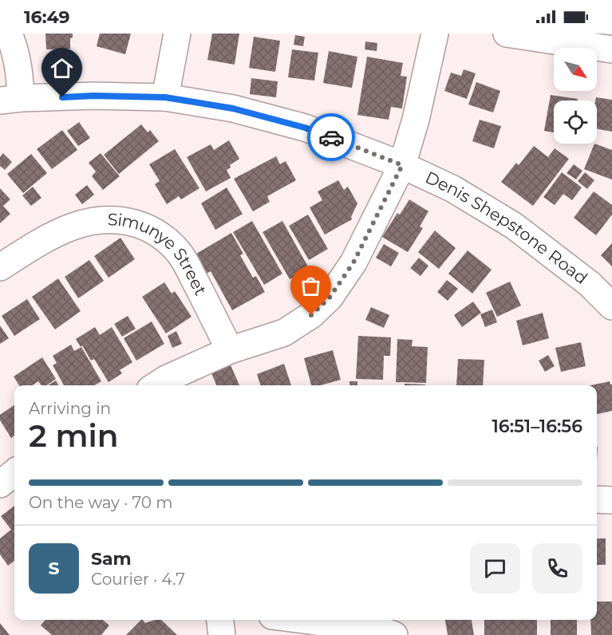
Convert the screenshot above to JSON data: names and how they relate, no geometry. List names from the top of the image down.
{
  "streets": {
    "street": ["Denis Shepstone Road", "Simunye Street"]
  },
  "north": "bottom right",
  "page": {
    "status": "16:49",
    "heading": ["2 min", "Arriving in", "16:51–16:56"],
    "panel": ["Sam", "Courier · 4.7"],
    "bar": "On the way · 70 m",
    "round": "S"
  }
}
